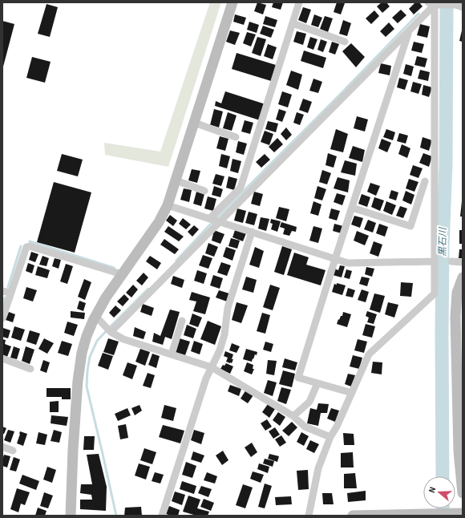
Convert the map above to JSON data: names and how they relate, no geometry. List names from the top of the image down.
{
  "water": ["黒石川"],
  "north": "left"
}
